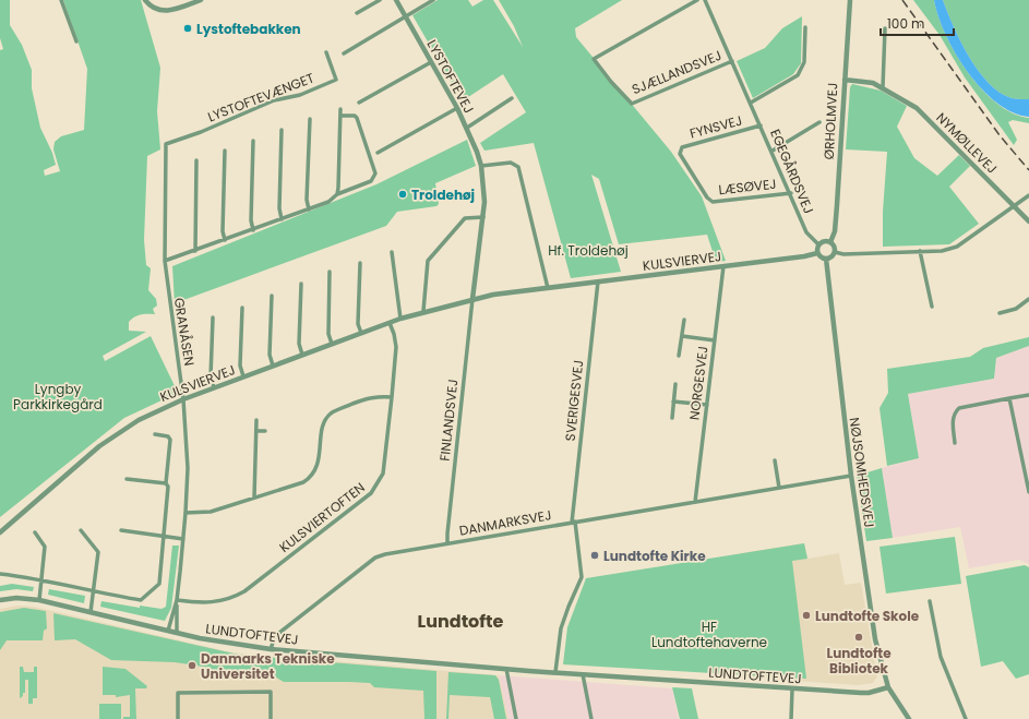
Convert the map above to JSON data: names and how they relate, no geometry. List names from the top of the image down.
{
  "streets": {
    "street": [
      "SJÆLLANDSVEJ",
      "LYSTOFTEVEJ",
      "LYSTOFTEVÆNGET",
      "ØRHOLMVEJ",
      "FYNSVEJ",
      "NYMØLLEVEJ",
      "EGEGÅRDSVEJ",
      "LÆSØVEJ",
      "KULSVIERVEJ",
      "GRANÅSEN",
      "NORGESVEJ",
      "SVERIGESVEJ",
      "FINLANDSVEJ",
      "NØJSOMHEDSVEJ",
      "KULSVIERTOFTEN",
      "DANMARKSVEJ",
      "LUNDTOFTEVEJ"
    ]
  },
  "crossings": [
    ["SJÆLLANDSVEJ", "EGEGÅRDSVEJ"],
    ["LYSTOFTEVEJ", "KULSVIERVEJ"],
    ["LYSTOFTEVEJ", "FINLANDSVEJ"],
    ["LYSTOFTEVÆNGET", "GRANÅSEN"],
    ["ØRHOLMVEJ", "NYMØLLEVEJ"],
    ["ØRHOLMVEJ", "EGEGÅRDSVEJ"],
    ["ØRHOLMVEJ", "KULSVIERVEJ"],
    ["ØRHOLMVEJ", "NØJSOMHEDSVEJ"],
    ["FYNSVEJ", "EGEGÅRDSVEJ"],
    ["FYNSVEJ", "LÆSØVEJ"],
    ["EGEGÅRDSVEJ", "LÆSØVEJ"],
    ["EGEGÅRDSVEJ", "KULSVIERVEJ"],
    ["EGEGÅRDSVEJ", "NØJSOMHEDSVEJ"],
    ["KULSVIERVEJ", "GRANÅSEN"],
    ["KULSVIERVEJ", "NORGESVEJ"],
    ["KULSVIERVEJ", "SVERIGESVEJ"],
    ["KULSVIERVEJ", "FINLANDSVEJ"],
    ["KULSVIERVEJ", "NØJSOMHEDSVEJ"],
    ["KULSVIERVEJ", "KULSVIERTOFTEN"],
    ["GRANÅSEN", "KULSVIERTOFTEN"],
    ["GRANÅSEN", "LUNDTOFTEVEJ"],
    ["NORGESVEJ", "DANMARKSVEJ"],
    ["SVERIGESVEJ", "DANMARKSVEJ"],
    ["SVERIGESVEJ", "LUNDTOFTEVEJ"],
    ["FINLANDSVEJ", "DANMARKSVEJ"],
    ["NØJSOMHEDSVEJ", "DANMARKSVEJ"],
    ["NØJSOMHEDSVEJ", "LUNDTOFTEVEJ"],
    ["DANMARKSVEJ", "LUNDTOFTEVEJ"]
  ],
  "districts": ["Lundtofte"],
  "parks": ["Hf. Troldehøj", "Lyngby Parkkirkegård", "HF Lundtoftehaverne"],
  "places": [
    "Lystoftebakken",
    "Troldehøj",
    "Lundtofte Kirke",
    "Lundtofte Skole",
    "Lundtofte Bibliotek",
    "Danmarks Tekniske Universitet"
  ],
  "scale_bar": "100 m"
}
